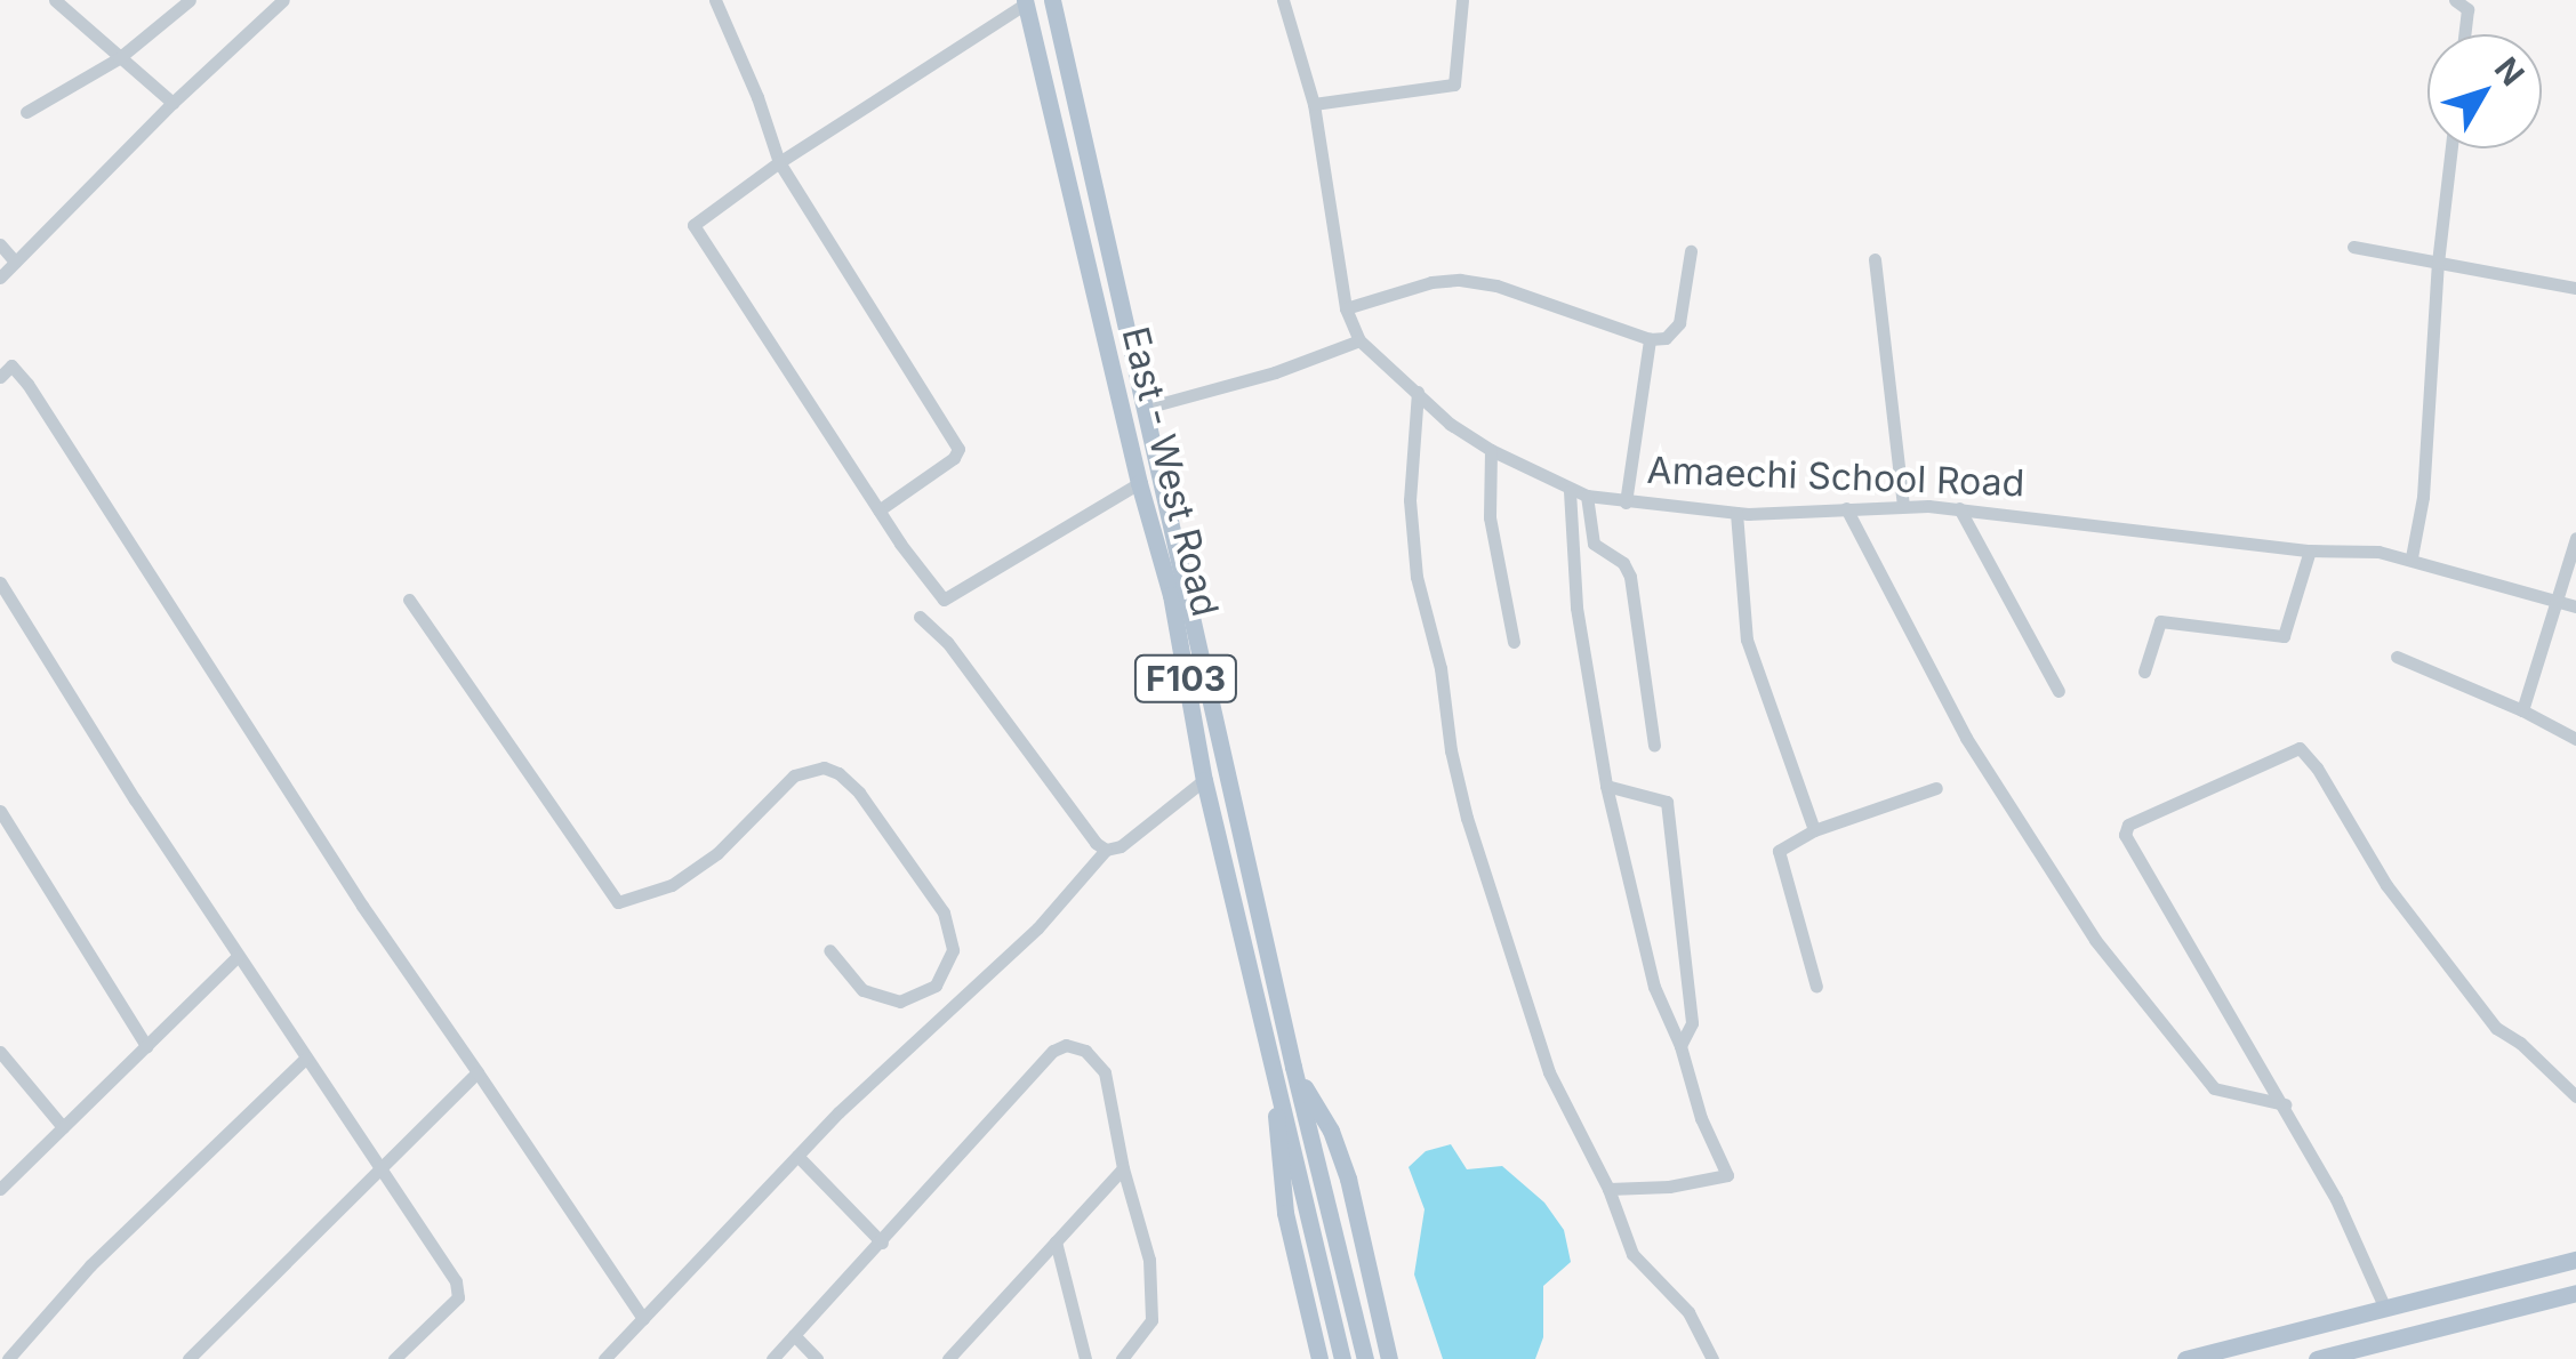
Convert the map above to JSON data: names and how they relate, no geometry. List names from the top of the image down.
{
  "streets": {
    "main road": ["East - West Road", "F103"],
    "street": ["Amaechi School Road"]
  },
  "north": "top right"
}
